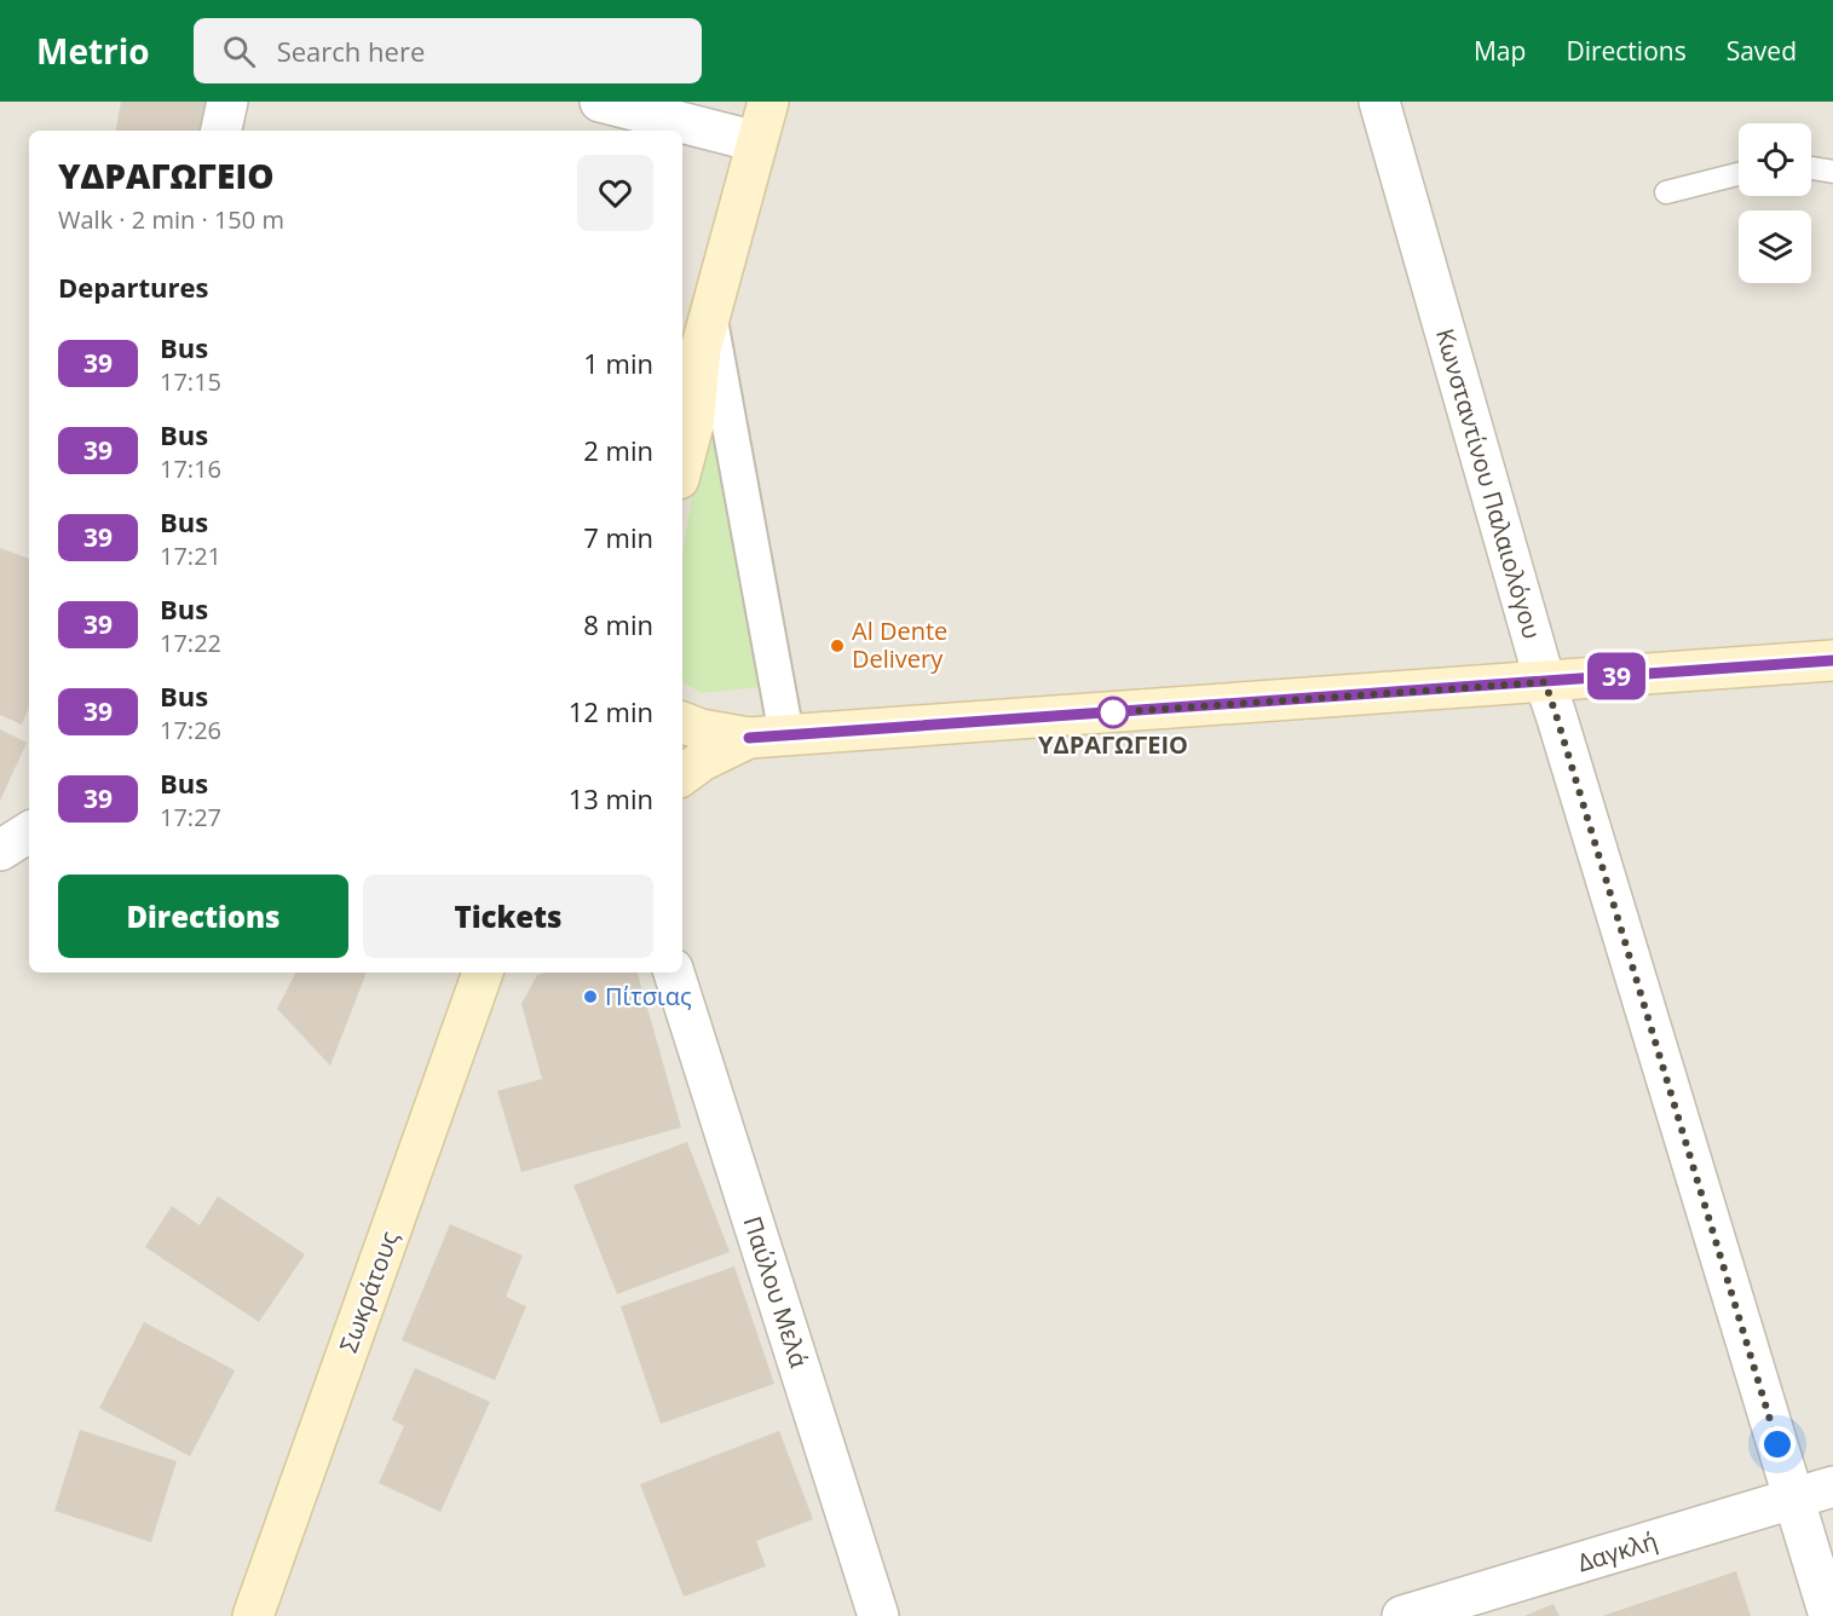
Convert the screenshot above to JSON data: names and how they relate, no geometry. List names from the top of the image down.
{
  "streets": {
    "main road": ["Σωκράτους"],
    "street": ["Κωνσταντίνου Παλαιολόγου", "Παύλου Μελά", "Δαγκλή"]
  },
  "crossings": [
    ["Κωνσταντίνου Παλαιολόγου", "Δαγκλή"]
  ],
  "places": ["Al Dente Delivery", "ΥΔΡΑΓΩΓΕΙΟ", "Πίτσιας"],
  "lines": ["bus line 39"],
  "page": {
    "header": "Metrio",
    "search": "Search here",
    "nav": ["Map", "Directions", "Saved"],
    "on_map": "39",
    "heading": [
      ["ΥΔΡΑΓΩΓΕΙΟ", "Walk · 2 min · 150 m"],
      "Departures"
    ],
    "list": [
      {
        "mark": "39",
        "name": "Bus",
        "note": "17:15",
        "value": "1 min"
      },
      {
        "mark": "39",
        "name": "Bus",
        "note": "17:16",
        "value": "2 min"
      },
      {
        "mark": "39",
        "name": "Bus",
        "note": "17:21",
        "value": "7 min"
      },
      {
        "mark": "39",
        "name": "Bus",
        "note": "17:22",
        "value": "8 min"
      },
      {
        "mark": "39",
        "name": "Bus",
        "note": "17:26",
        "value": "12 min"
      },
      {
        "mark": "39",
        "name": "Bus",
        "note": "17:27",
        "value": "13 min"
      }
    ],
    "buttons": ["Directions", "Tickets"]
  }
}
